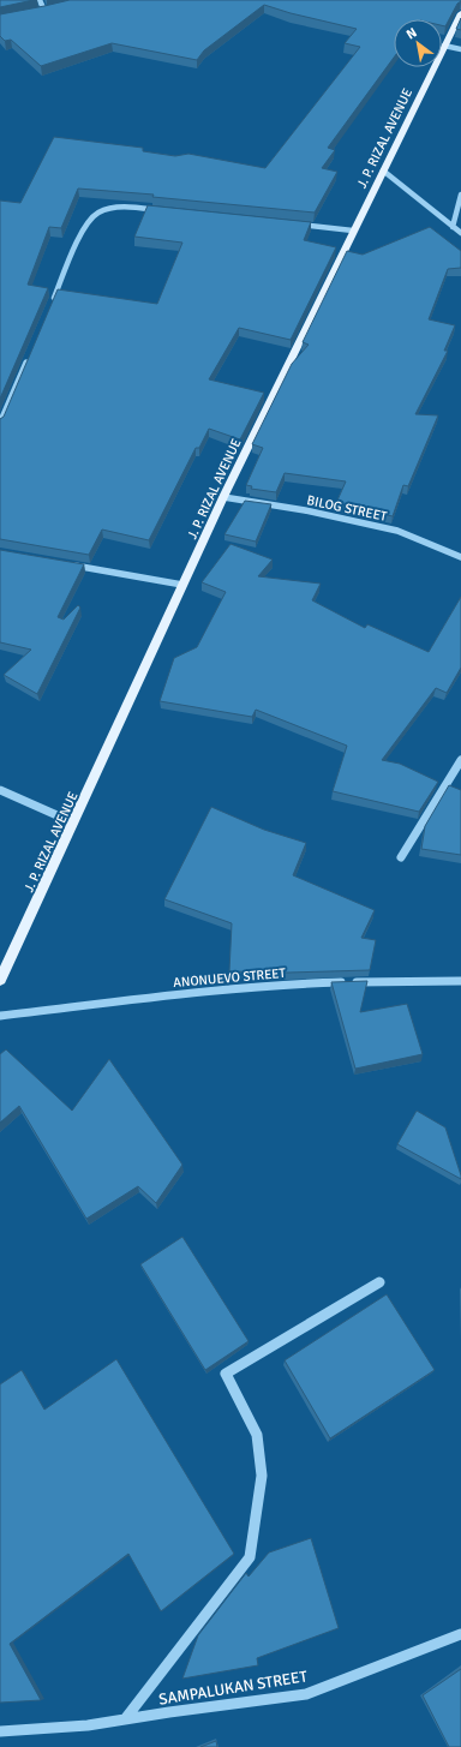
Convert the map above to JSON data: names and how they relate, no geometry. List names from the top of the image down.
{
  "streets": {
    "main road": ["J. P. RIZAL AVENUE"],
    "street": ["BILOG STREET", "ANONUEVO STREET", "SAMPALUKAN STREET"]
  },
  "crossings": [
    ["J. P. RIZAL AVENUE", "BILOG STREET"]
  ],
  "north": "top left"
}
